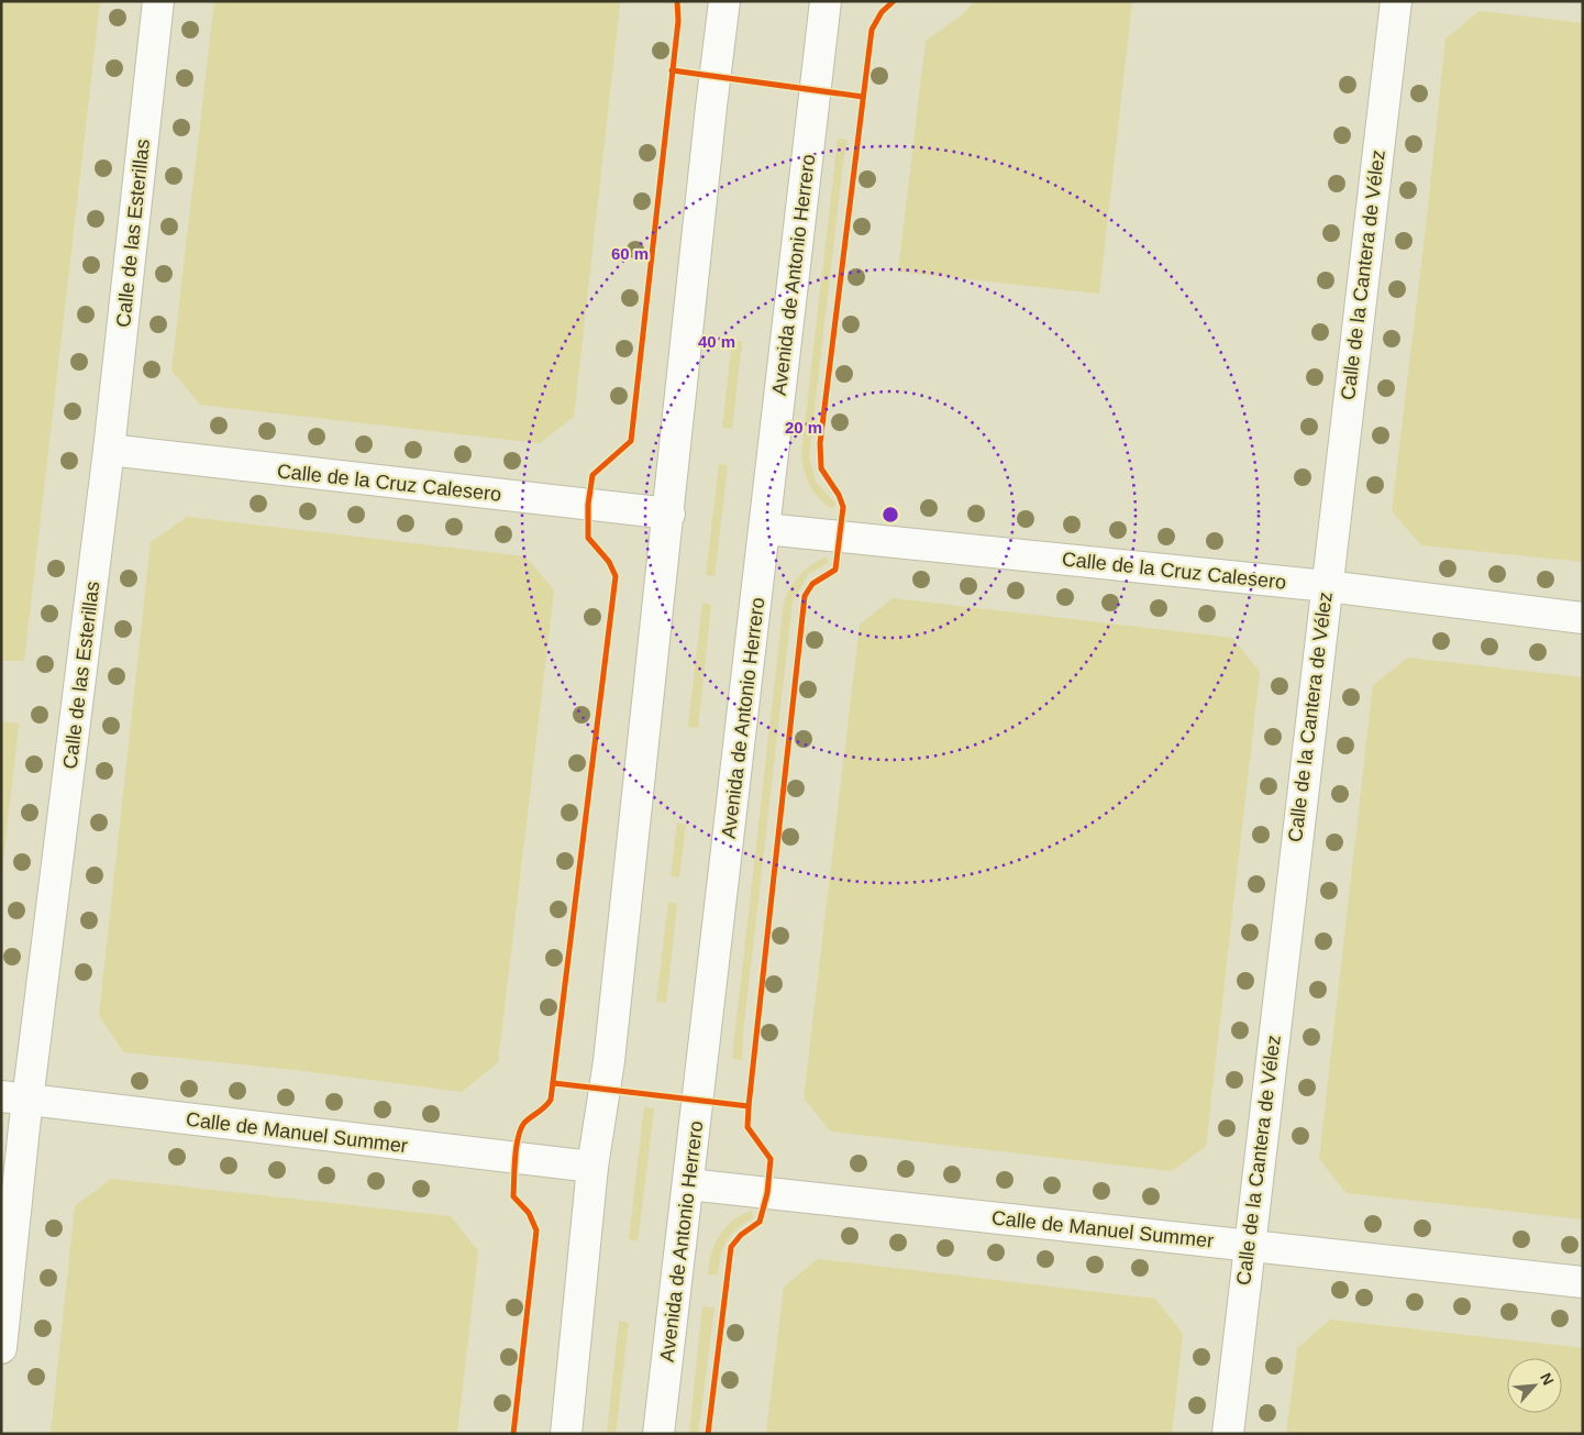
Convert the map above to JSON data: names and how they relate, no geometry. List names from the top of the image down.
{
  "streets": {
    "street": [
      "Calle de las Esterillas",
      "Avenida de Antonio Herrero",
      "Calle de la Cantera de Vélez",
      "Calle de la Cruz Calesero",
      "Calle de Manuel Summer"
    ]
  },
  "crossings": [
    ["Calle de las Esterillas", "Calle de la Cruz Calesero"],
    ["Calle de las Esterillas", "Calle de Manuel Summer"],
    ["Avenida de Antonio Herrero", "Calle de la Cruz Calesero"],
    ["Avenida de Antonio Herrero", "Calle de Manuel Summer"],
    ["Calle de la Cantera de Vélez", "Calle de la Cruz Calesero"],
    ["Calle de la Cantera de Vélez", "Calle de Manuel Summer"]
  ],
  "north": "top right",
  "rings": ["60 m", "40 m", "20 m"]
}
